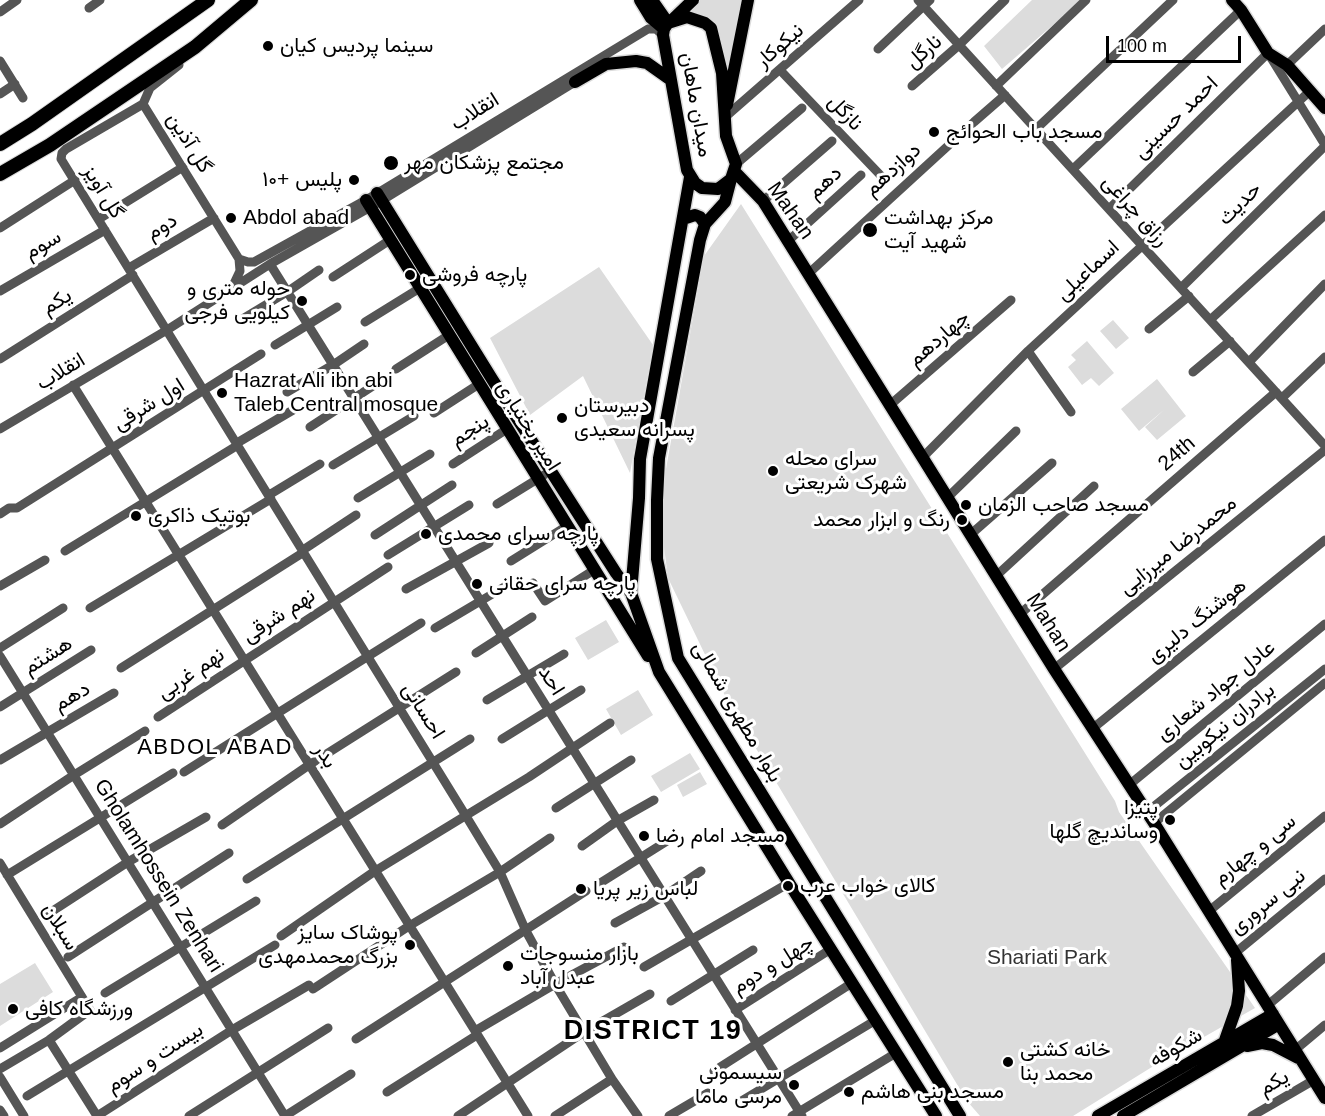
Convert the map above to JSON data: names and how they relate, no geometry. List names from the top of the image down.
{
  "streets": {
    "main road": [
      "میدان ماهان",
      "Mahan",
      "امیر بختیاری",
      "بلوار مطهری شمالی",
      "شکوفه"
    ],
    "street": [
      "نیکوکار",
      "نارگل",
      "انقلاب",
      "نازگل",
      "احمد حسینی",
      "گل آذین",
      "دوازدهم",
      "دهم",
      "گل آویز",
      "حدیث",
      "رزاق چراغی",
      "دوم",
      "سوم",
      "اسماعیلی",
      "یکم",
      "چهاردهم",
      "اول شرقی",
      "پنجم",
      "24th",
      "محمدرضا میرزایی",
      "نهم شرقی",
      "هوشنگ دلیری",
      "هشتم",
      "نهم غربی",
      "احد",
      "عادل جواد شعاری",
      "احسانی",
      "برادران نیکوبین",
      "بدر",
      "سی و چهارم",
      "Gholamhossein Zenhari",
      "نبی سروری",
      "سبلان",
      "چهل و دوم",
      "بیست و سوم"
    ]
  },
  "crossings": [
    ["نیکوکار", "میدان ماهان"],
    ["نیکوکار", "نازگل"],
    ["نارگل", "رزاق چراغی"],
    ["میدان ماهان", "انقلاب"],
    ["میدان ماهان", "Mahan"],
    ["میدان ماهان", "بلوار مطهری شمالی"],
    ["انقلاب", "گل آذین"],
    ["انقلاب", "گل آویز"],
    ["انقلاب", "امیر بختیاری"],
    ["انقلاب", "احد"],
    ["انقلاب", "احسانی"],
    ["انقلاب", "بدر"],
    ["احمد حسینی", "رزاق چراغی"],
    ["گل آذین", "گل آویز"],
    ["گل آذین", "دوم"],
    ["دوازدهم", "Mahan"],
    ["دوازدهم", "رزاق چراغی"],
    ["دهم", "Mahan"],
    ["دهم", "Gholamhossein Zenhari"],
    ["گل آویز", "دوم"],
    ["گل آویز", "سوم"],
    ["گل آویز", "یکم"],
    ["گل آویز", "احسانی"],
    ["حدیث", "رزاق چراغی"],
    ["Mahan", "اسماعیلی"],
    ["Mahan", "یکم"],
    ["Mahan", "چهاردهم"],
    ["Mahan", "24th"],
    ["Mahan", "محمدرضا میرزایی"],
    ["Mahan", "هوشنگ دلیری"],
    ["Mahan", "عادل جواد شعاری"],
    ["Mahan", "بلوار مطهری شمالی"],
    ["Mahan", "برادران نیکوبین"],
    ["Mahan", "سی و چهارم"],
    ["Mahan", "نبی سروری"],
    ["Mahan", "شکوفه"],
    ["رزاق چراغی", "اسماعیلی"],
    ["رزاق چراغی", "24th"],
    ["دوم", "یکم"],
    ["اول شرقی", "احسانی"],
    ["اول شرقی", "بدر"],
    ["امیر بختیاری", "پنجم"],
    ["امیر بختیاری", "بلوار مطهری شمالی"],
    ["نهم شرقی", "نهم غربی"],
    ["نهم شرقی", "احسانی"],
    ["نهم شرقی", "بدر"],
    ["هشتم", "Gholamhossein Zenhari"],
    ["نهم غربی", "بدر"],
    ["احد", "چهل و دوم"],
    ["احسانی", "بیست و سوم"],
    ["بلوار مطهری شمالی", "چهل و دوم"],
    ["بدر", "بیست و سوم"],
    ["Gholamhossein Zenhari", "بیست و سوم"]
  ],
  "districts": ["ABDOL ABAD", "DISTRICT 19"],
  "parks": ["Shariati Park"],
  "places": [
    "سینما پردیس کیان",
    "مسجد باب الحوائج",
    "مجتمع پزشکان مهر",
    "پلیس +۱۰",
    "Abdol abad",
    "مرکز بهداشت شهید آیت",
    "پارچه فروشی",
    "حوله متری و کیلویی فرجی",
    "Hazrat Ali ibn abi Taleb Central mosque",
    "دبیرستان پسرانه سعیدی",
    "سرای محله شهرک شریعتی",
    "مسجد صاحب الزمان",
    "بوتیک ذاکری",
    "رنگ و ابزار محمد",
    "پارچه سرای محمدی",
    "پارچه سرای حقانی",
    "پتیزا وساندیچ گلها",
    "مسجد امام رضا",
    "کالای خواب عرب",
    "لباس زیر پریا",
    "پوشاک سایز بزرگ محمدمهدی",
    "بازار منسوجات عبدل آباد",
    "ورزشگاه کافی",
    "خانه کشتی محمد بنا",
    "سیسمونی مرسی ماما",
    "مسجد بنی هاشم"
  ],
  "scale_bar": "100 m"
}
